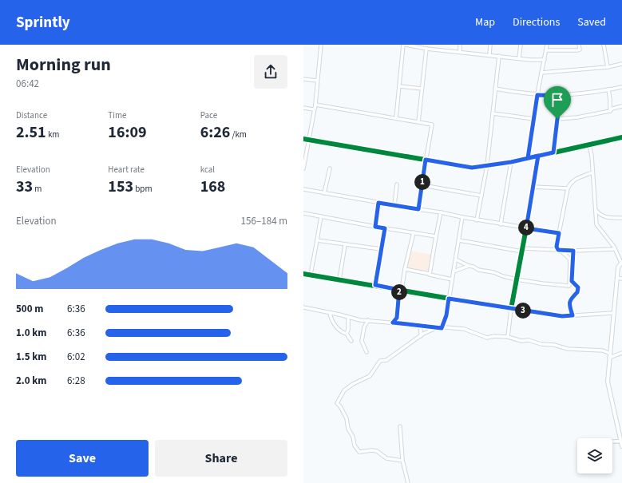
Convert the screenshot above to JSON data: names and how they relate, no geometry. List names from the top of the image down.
{
  "page": {
    "header": "Sprintly",
    "nav": ["Map", "Directions", "Saved"],
    "heading": ["Morning run", "06:42"],
    "stats": [
      ["Distance", "2.51 km"],
      ["Time", "16:09"],
      ["Pace", "6:26 /km"],
      ["Elevation", "33 m"],
      ["Heart rate", "153 bpm"],
      ["kcal", "168"]
    ],
    "pins": [
      "1",
      "4",
      "2",
      "3"
    ],
    "chart": ["Elevation", "156–184 m"],
    "list": [
      {
        "name": "500 m",
        "note": "6:36"
      },
      {
        "name": "1.0 km",
        "note": "6:36"
      },
      {
        "name": "1.5 km",
        "note": "6:02"
      },
      {
        "name": "2.0 km",
        "note": "6:28"
      }
    ],
    "buttons": ["Save", "Share"]
  }
}
